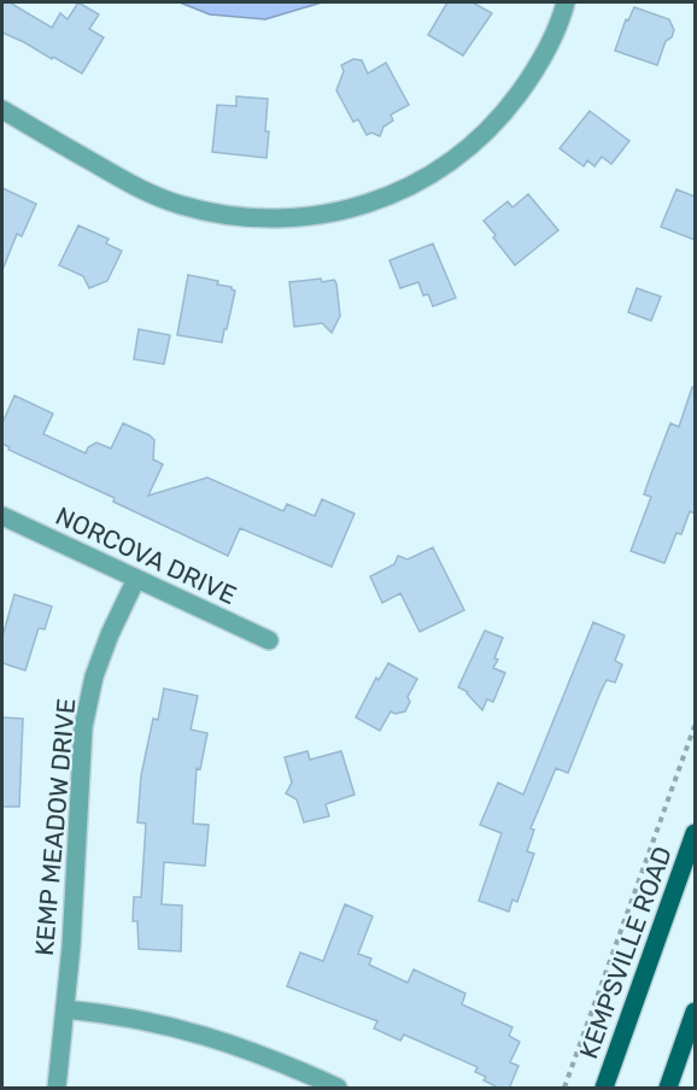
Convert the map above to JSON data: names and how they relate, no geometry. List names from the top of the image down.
{
  "streets": {
    "main road": ["KEMPSVILLE ROAD"],
    "street": ["NORCOVA DRIVE", "KEMP MEADOW DRIVE"]
  },
  "crossings": [
    ["NORCOVA DRIVE", "KEMP MEADOW DRIVE"]
  ]
}
